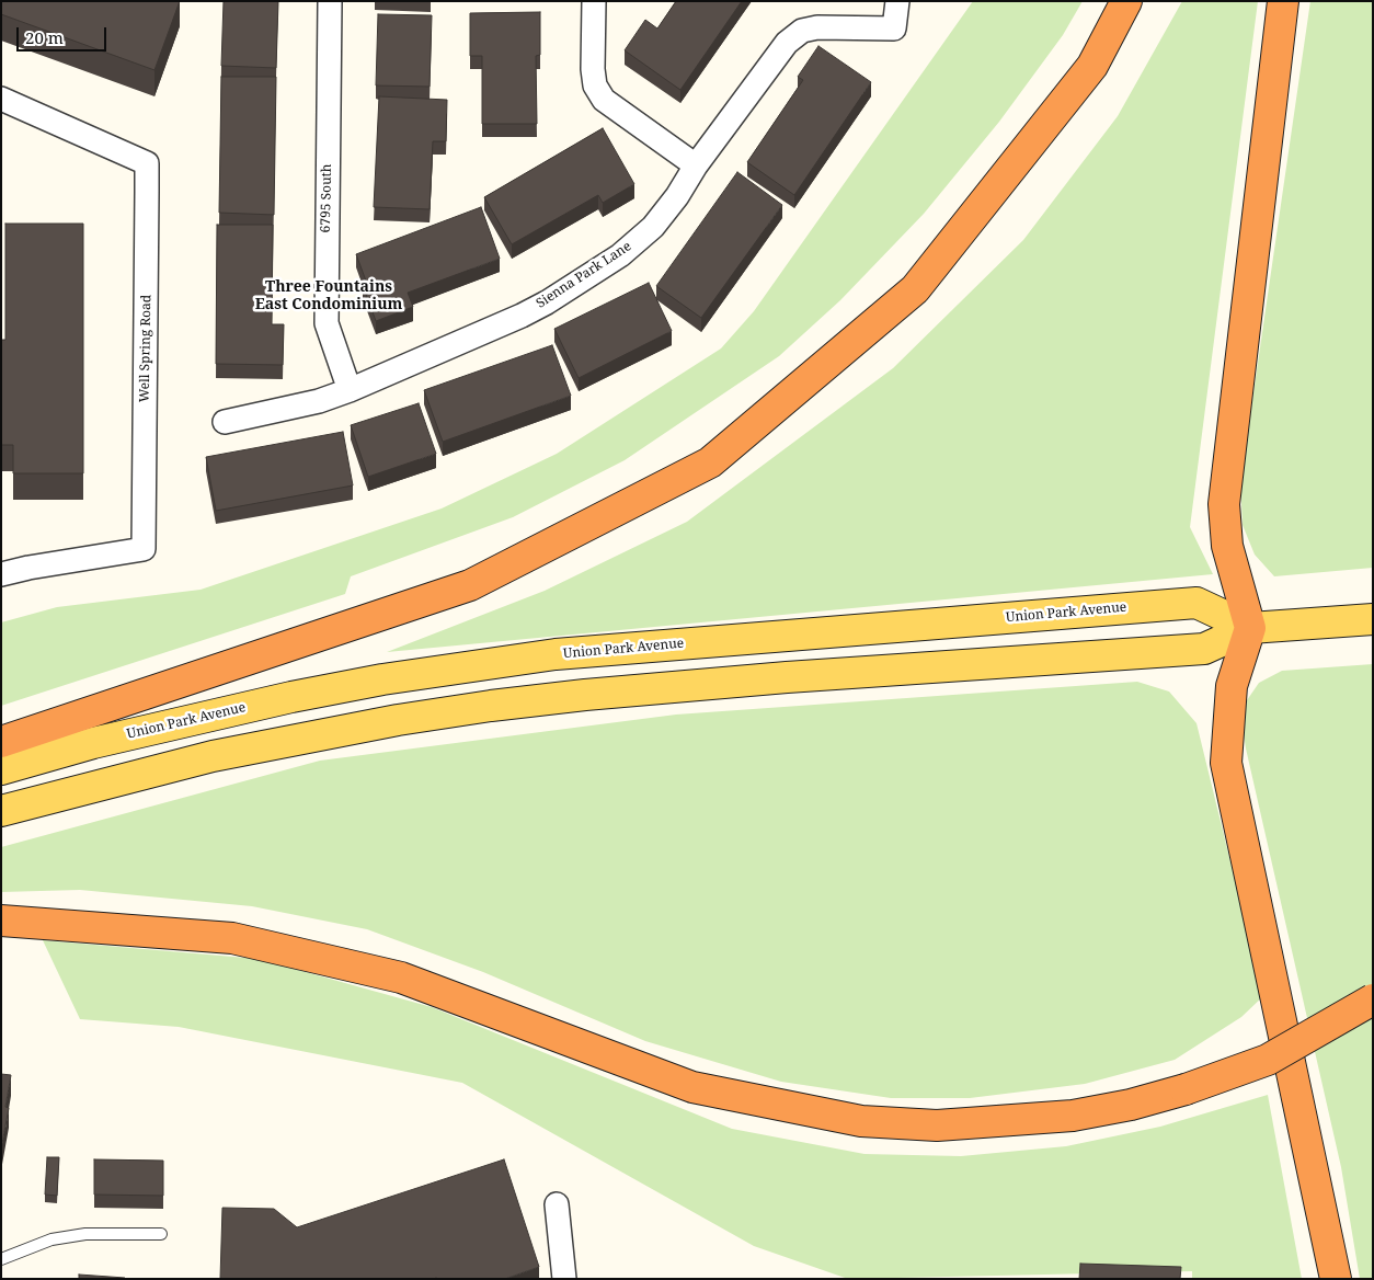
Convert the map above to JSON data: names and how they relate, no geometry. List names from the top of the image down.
{
  "streets": {
    "main road": ["Union Park Avenue"],
    "street": ["6795 South", "Sienna Park Lane", "Well Spring Road"]
  },
  "crossings": [
    ["6795 South", "Sienna Park Lane"]
  ],
  "districts": ["Three Fountains East Condominium"],
  "scale_bar": "20 m"
}
